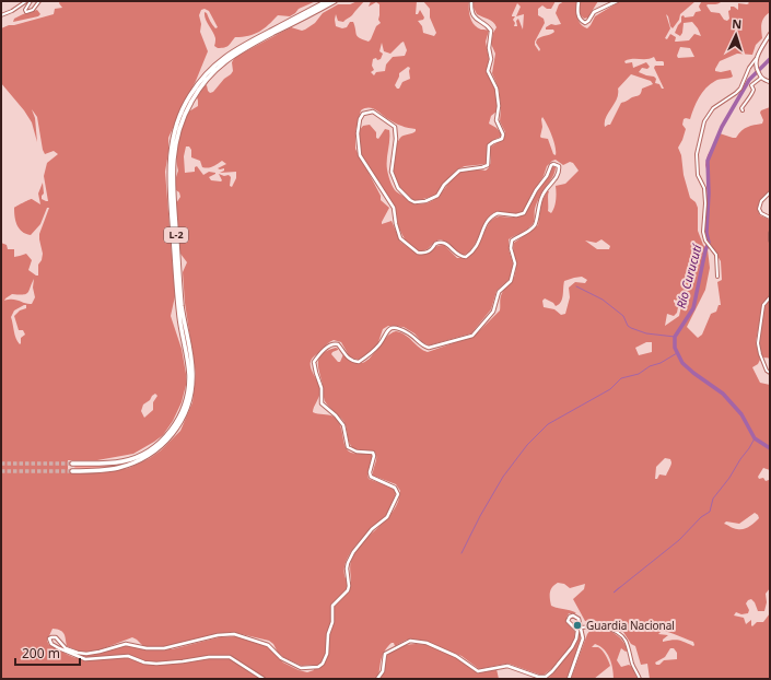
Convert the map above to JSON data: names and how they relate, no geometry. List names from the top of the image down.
{
  "streets": {
    "highway": ["L-2"]
  },
  "water": ["Río Curucutí"],
  "places": ["Guardia Nacional"],
  "scale_bar": "200 m",
  "north": "top"
}
